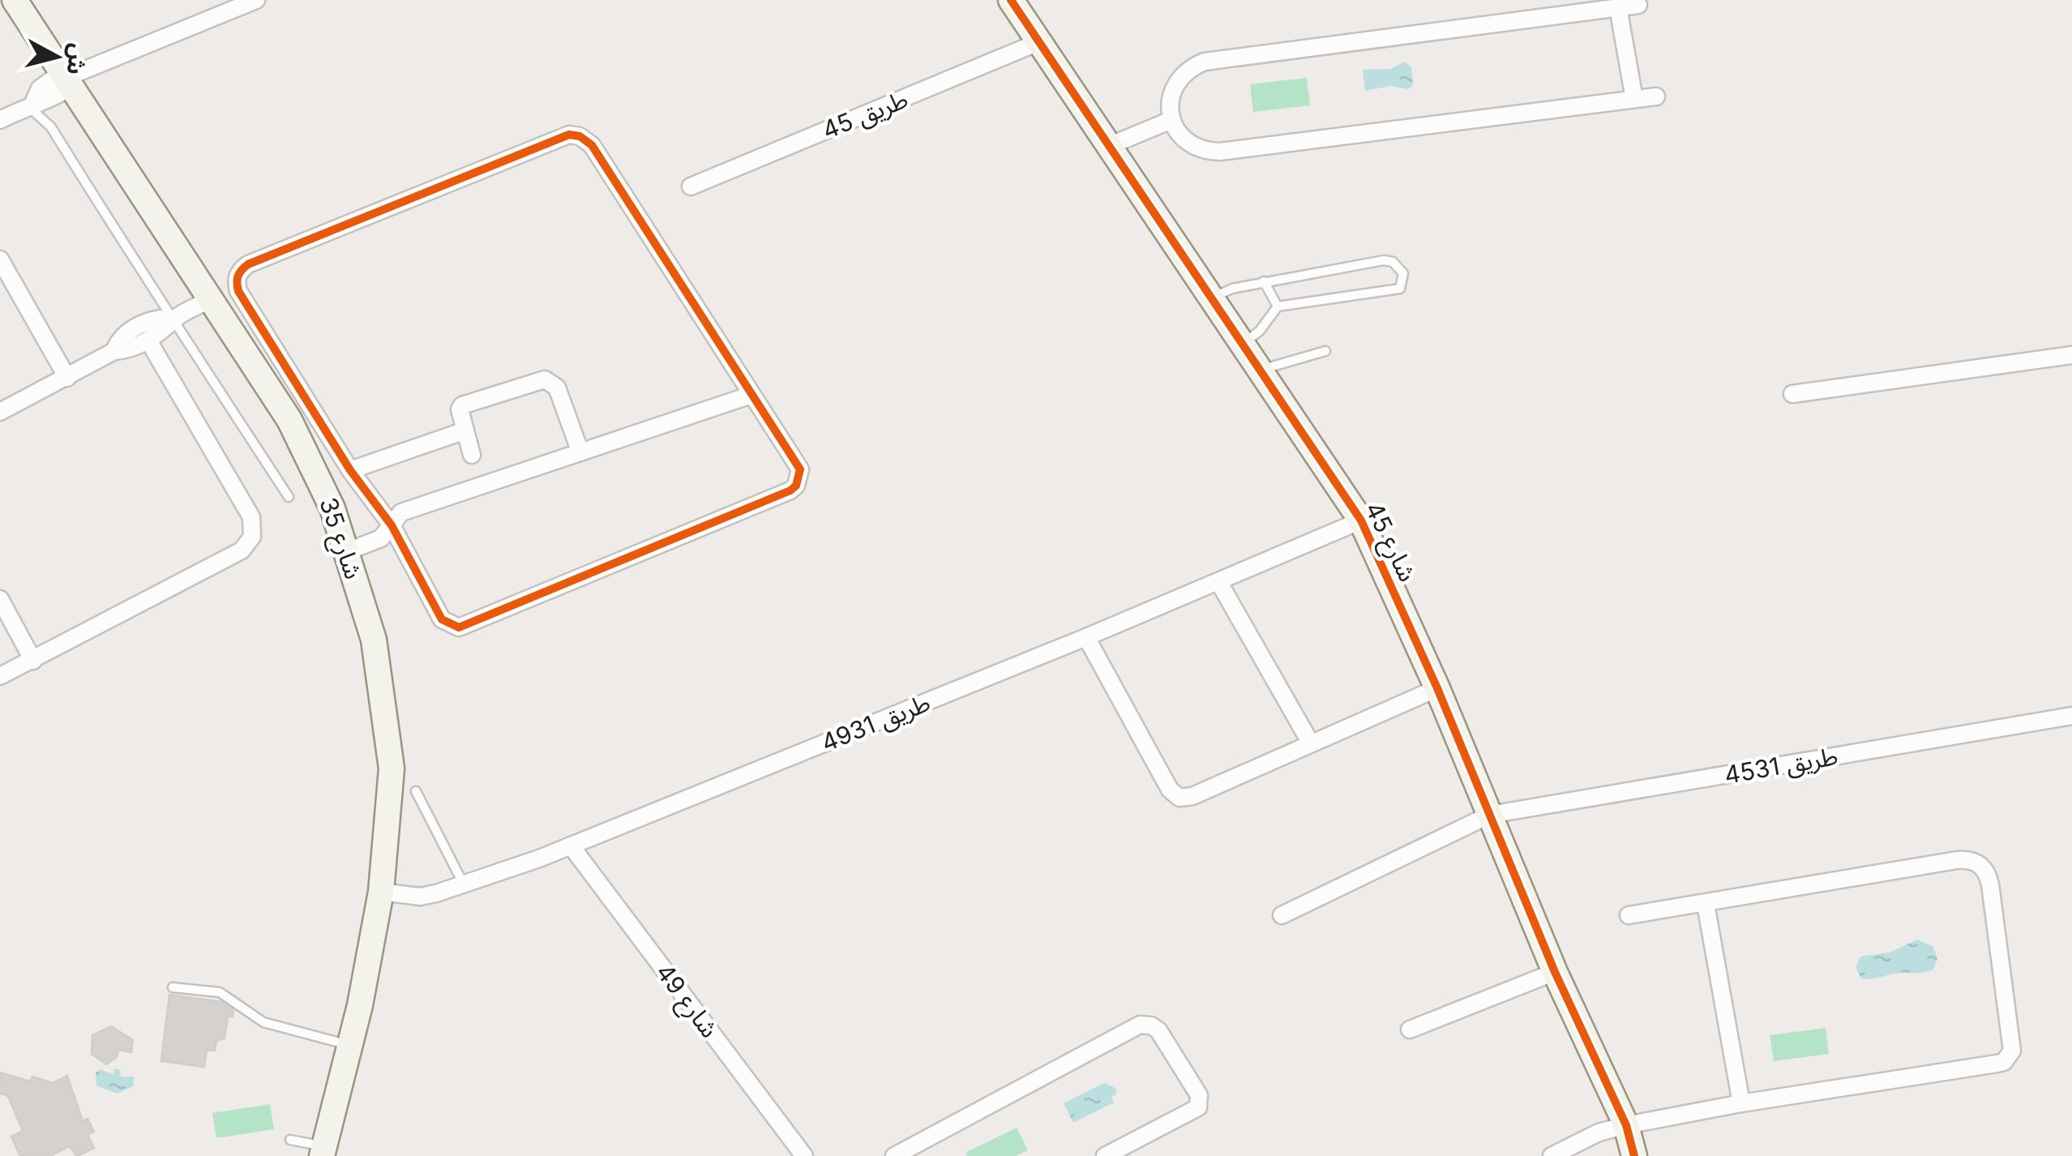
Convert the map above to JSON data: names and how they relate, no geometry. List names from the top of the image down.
{
  "streets": {
    "street": [
      "طريق 45",
      "شارع 35",
      "شارع 45",
      "طريق 4931",
      "طريق 4531",
      "شارع 49"
    ]
  },
  "crossings": [
    ["طريق 45", "شارع 45"],
    ["شارع 35", "طريق 4931"],
    ["شارع 45", "طريق 4931"],
    ["شارع 45", "طريق 4531"],
    ["طريق 4931", "شارع 49"]
  ],
  "north": "right"
}
